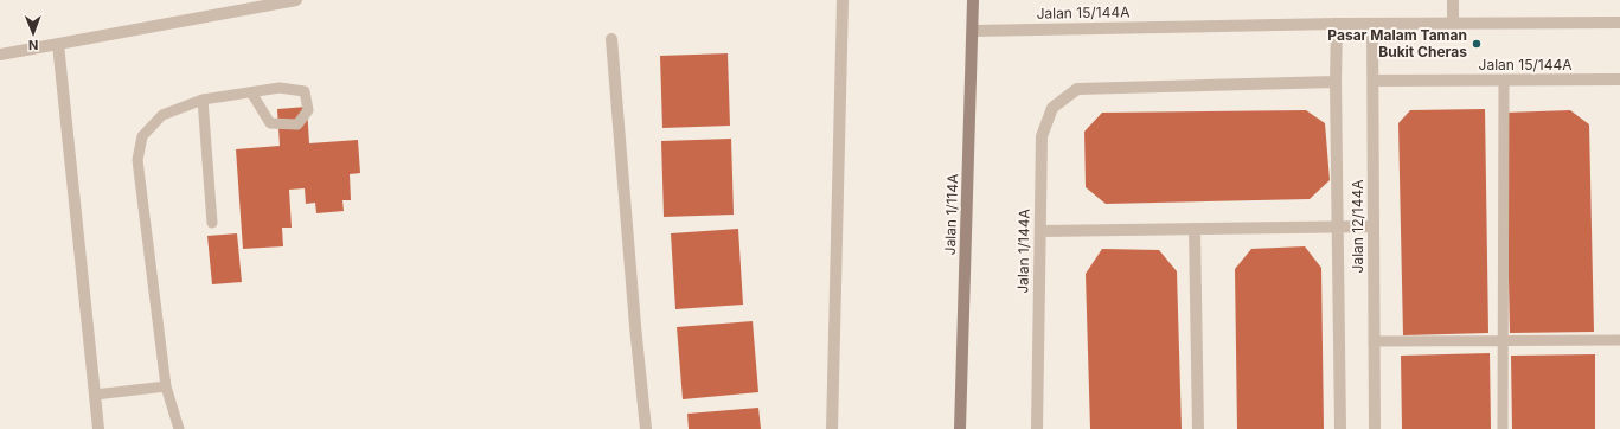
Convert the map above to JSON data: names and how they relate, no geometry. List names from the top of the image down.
{
  "streets": {
    "street": [
      "Jalan 15/144A",
      "Jalan 1/114A",
      "Jalan 12/144A",
      "Jalan 1/144A"
    ]
  },
  "crossings": [
    ["Jalan 15/144A", "Jalan 1/114A"],
    ["Jalan 15/144A", "Jalan 12/144A"],
    ["Jalan 12/144A", "Jalan 1/144A"]
  ],
  "places": ["Pasar Malam Taman Bukit Cheras"],
  "north": "bottom"
}
